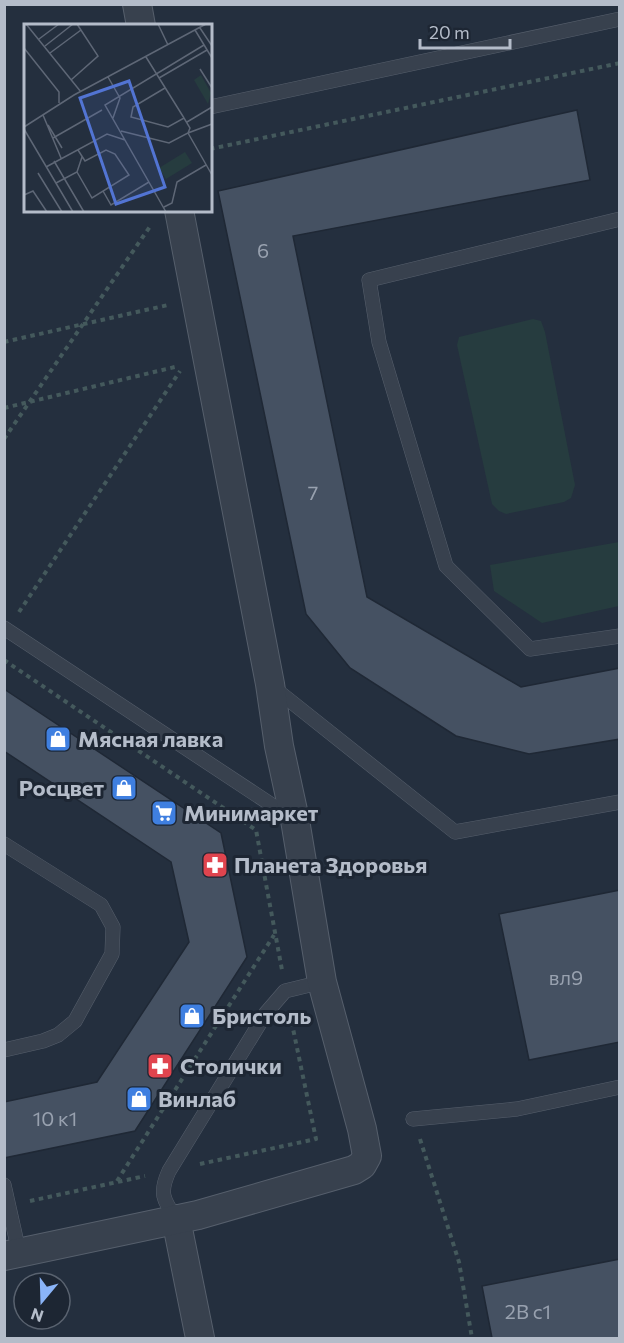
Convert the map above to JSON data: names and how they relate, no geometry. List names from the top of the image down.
{
  "places": {
    "shop": [
      "Мясная лавка",
      "Росцвет",
      "Бристоль",
      "Винлаб"
    ],
    "supermarket": ["Минимаркет"],
    "pharmacy": ["Планета Здоровья", "Столички"]
  },
  "house_numbers": [
    "6",
    "7",
    "вл9",
    "10 к1",
    "2В с1"
  ],
  "scale_bar": "20 m",
  "north": "bottom"
}
